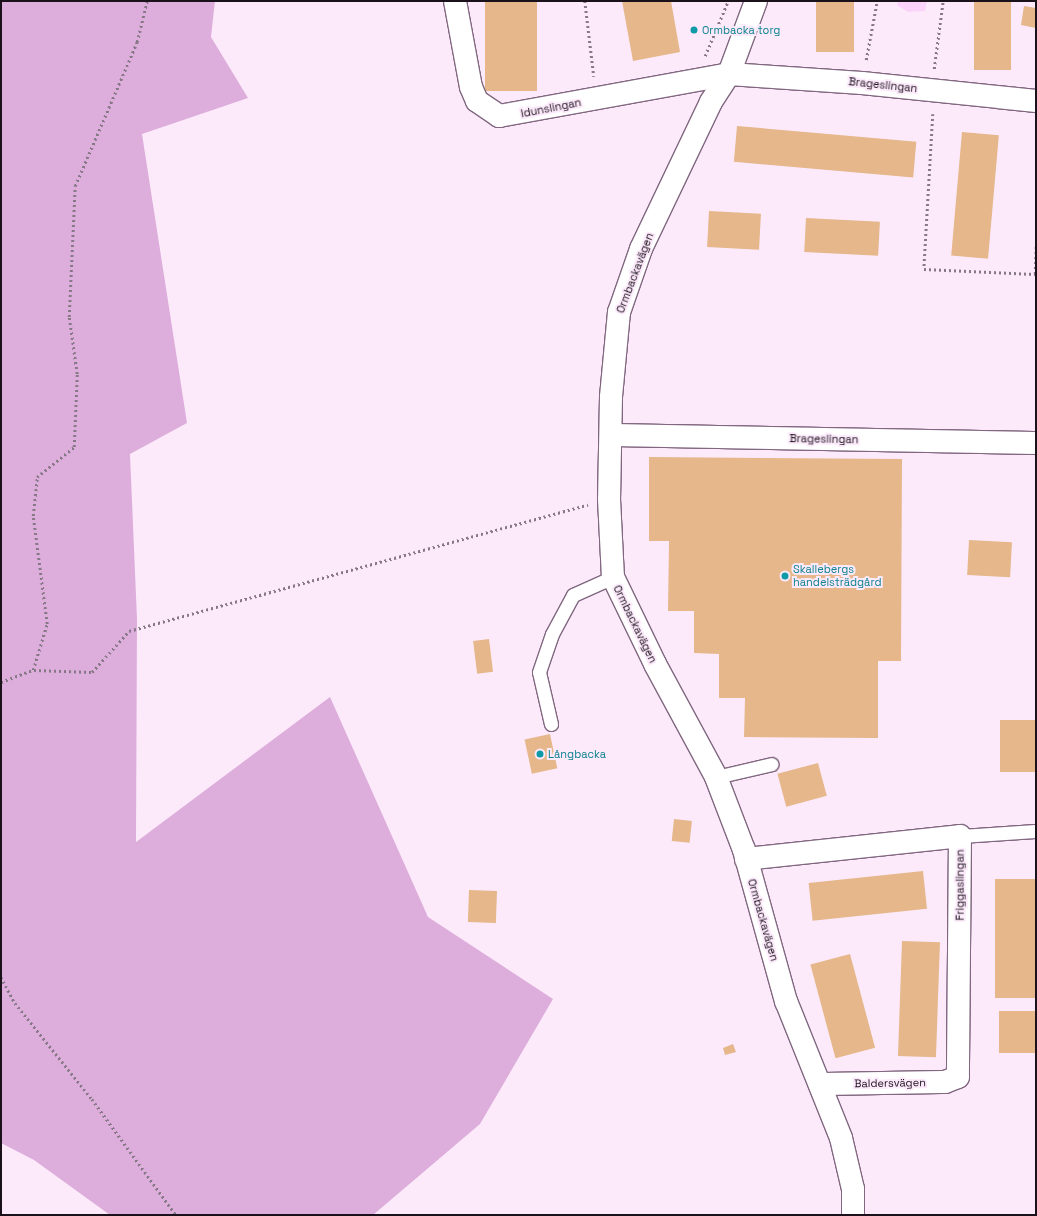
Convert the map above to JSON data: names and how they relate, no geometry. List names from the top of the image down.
{
  "streets": {
    "street": [
      "Brageslingan",
      "Idunslingan",
      "Ormbackavägen",
      "Friggaslingan",
      "Baldersvägen"
    ]
  },
  "crossings": [
    ["Brageslingan", "Idunslingan"],
    ["Brageslingan", "Ormbackavägen"],
    ["Idunslingan", "Ormbackavägen"],
    ["Ormbackavägen", "Friggaslingan"],
    ["Ormbackavägen", "Baldersvägen"],
    ["Friggaslingan", "Baldersvägen"]
  ],
  "places": ["Ormbacka torg", "Skallebergs handelsträdgård", "Långbacka"]
}
